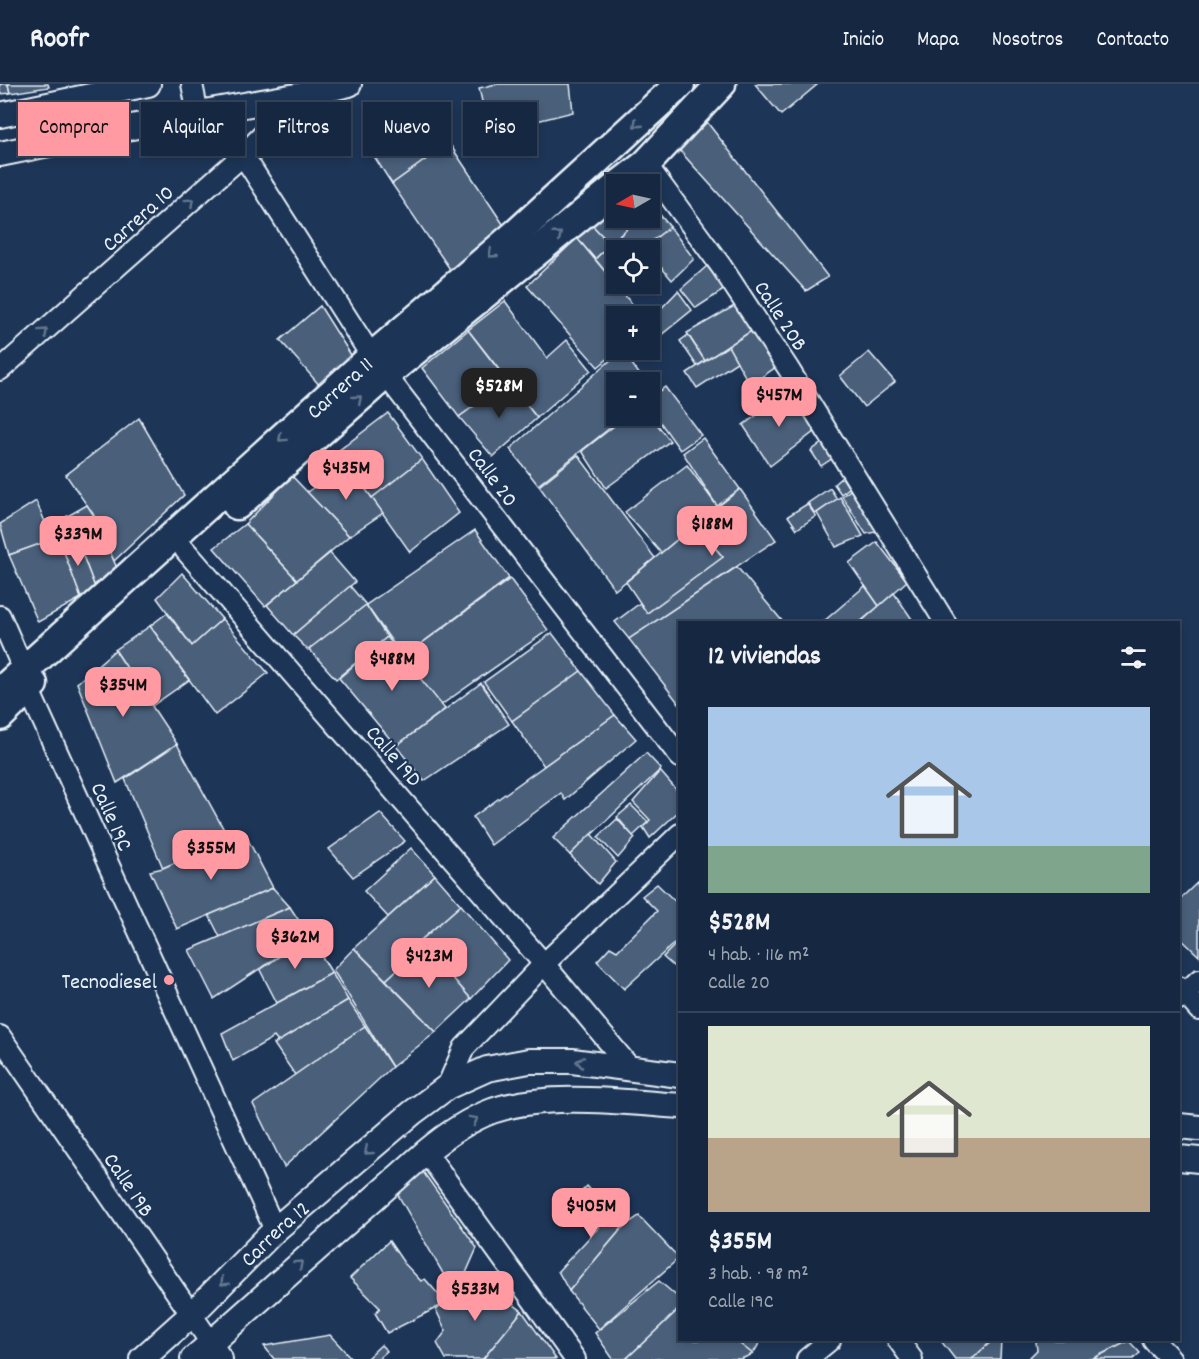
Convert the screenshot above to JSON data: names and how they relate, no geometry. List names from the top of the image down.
{
  "streets": {
    "main road": ["Carrera 11"],
    "street": [
      "Carrera 10",
      "Calle 20B",
      "Calle 20",
      "Calle 19D",
      "Calle 19C",
      "Calle 19B",
      "Carrera 12"
    ]
  },
  "crossings": [
    ["Carrera 11", "Calle 20"],
    ["Carrera 11", "Calle 19D"],
    ["Carrera 11", "Calle 19C"],
    ["Calle 19D", "Carrera 12"],
    ["Calle 19C", "Carrera 12"],
    ["Calle 19B", "Carrera 12"]
  ],
  "one_way": ["Carrera 10"],
  "places": ["Tecnodiesel"],
  "north": "left",
  "page": {
    "header": "Roofr",
    "nav": [
      "Inicio",
      "Mapa",
      "Nosotros",
      "Contacto"
    ],
    "chip": [
      "Comprar",
      "Alquilar",
      "Filtros",
      "Nuevo",
      "Piso"
    ],
    "map_buttons": ["+", "−"],
    "price": [
      "$528M",
      "$457M",
      "$435M",
      "$188M",
      "$339M",
      "$488M",
      "$354M",
      "$355M",
      "$362M",
      "$423M",
      "$405M",
      "$533M"
    ],
    "heading": "12 viviendas",
    "list": [
      {
        "name": "$528M",
        "note": "4 hab. · 116 m² · Calle 20"
      },
      {
        "name": "$355M",
        "note": "3 hab. · 98 m² · Calle 19C"
      }
    ]
  }
}
